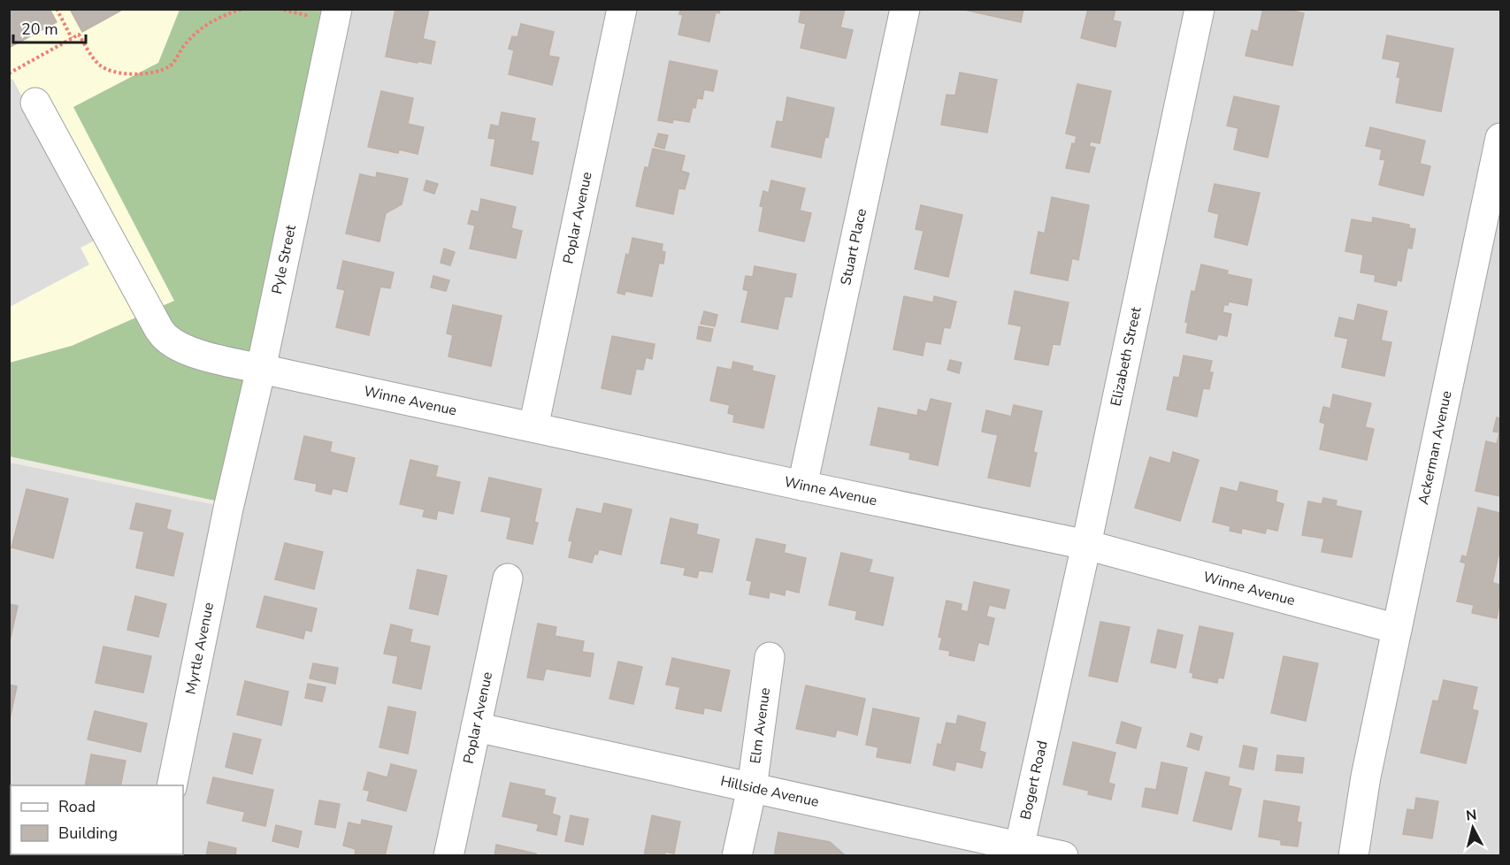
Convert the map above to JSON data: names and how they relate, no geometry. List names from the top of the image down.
{
  "streets": {
    "street": [
      "Poplar Avenue",
      "Stuart Place",
      "Pyle Street",
      "Elizabeth Street",
      "Winne Avenue",
      "Ackerman Avenue",
      "Myrtle Avenue",
      "Elm Avenue",
      "Bogert Road",
      "Hillside Avenue"
    ]
  },
  "crossings": [
    ["Poplar Avenue", "Winne Avenue"],
    ["Poplar Avenue", "Hillside Avenue"],
    ["Stuart Place", "Winne Avenue"],
    ["Pyle Street", "Winne Avenue"],
    ["Pyle Street", "Myrtle Avenue"],
    ["Elizabeth Street", "Winne Avenue"],
    ["Elizabeth Street", "Bogert Road"],
    ["Winne Avenue", "Ackerman Avenue"],
    ["Elm Avenue", "Hillside Avenue"],
    ["Bogert Road", "Hillside Avenue"]
  ],
  "legend": ["Road", "Building"],
  "scale_bar": "20 m",
  "north": "top"
}
